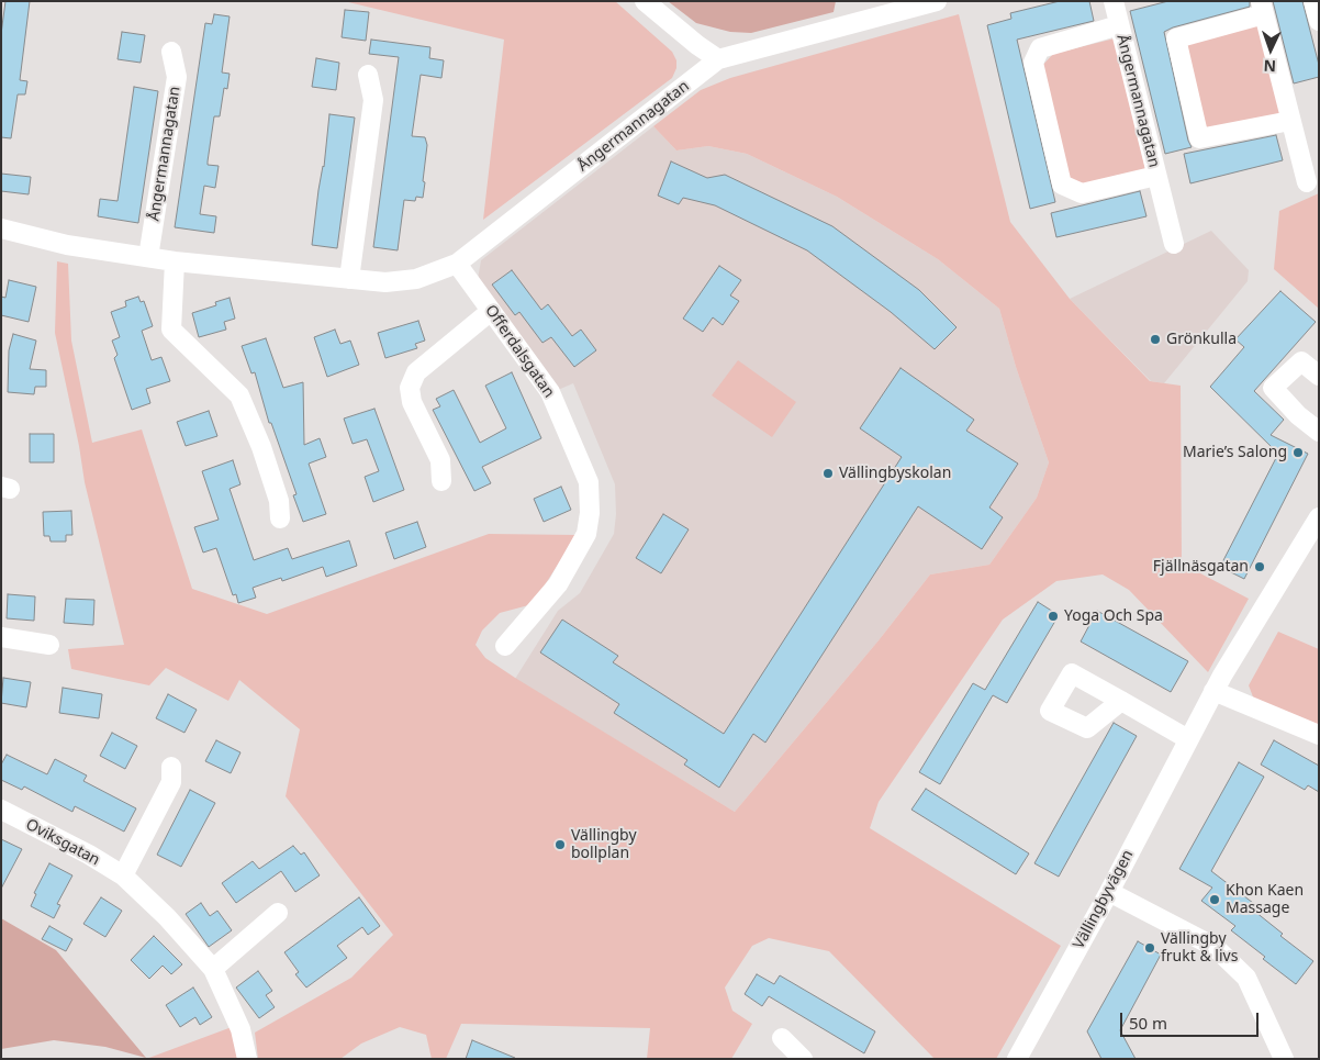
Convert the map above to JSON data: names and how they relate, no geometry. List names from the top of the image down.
{
  "streets": {
    "street": [
      "Ångermannagatan",
      "Offerdalsgatan",
      "Oviksgatan",
      "Vällingbyvägen"
    ]
  },
  "crossings": [
    ["Ångermannagatan", "Offerdalsgatan"]
  ],
  "places": [
    "Grönkulla",
    "Marie’s Salong",
    "Vällingbyskolan",
    "Fjällnäsgatan",
    "Yoga Och Spa",
    "Vällingby bollplan",
    "Khon Kaen Massage",
    "Vällingby frukt & livs"
  ],
  "scale_bar": "50 m",
  "north": "bottom"
}
